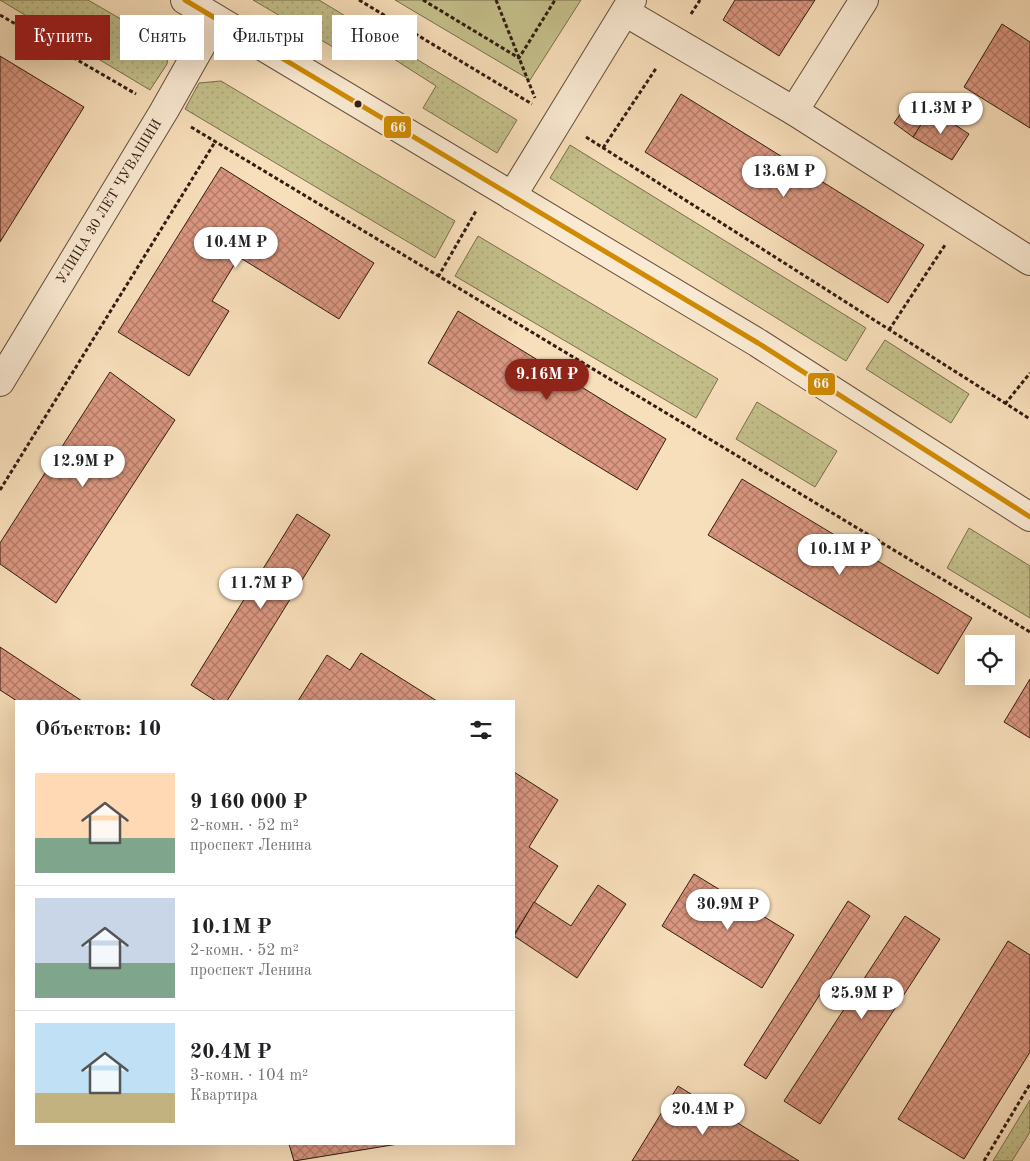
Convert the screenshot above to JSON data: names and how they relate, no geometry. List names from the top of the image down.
{
  "streets": {
    "street": ["УЛИЦА 30 ЛЕТ ЧУВАШИИ"]
  },
  "lines": ["transit line 66"],
  "page": {
    "chip": [
      "Купить",
      "Снять",
      "Фильтры",
      "Новое"
    ],
    "price": [
      "11.3M ₽",
      "13.6M ₽",
      "10.4M ₽",
      "9.16M ₽",
      "12.9M ₽",
      "10.1M ₽",
      "11.7M ₽",
      "30.9M ₽",
      "25.9M ₽",
      "20.4M ₽"
    ],
    "heading": "Объектов: 10",
    "list": [
      {
        "name": "9 160 000 ₽",
        "note": "2-комн. · 52 m² · проспект Ленина"
      },
      {
        "name": "10.1M ₽",
        "note": "2-комн. · 52 m² · проспект Ленина"
      },
      {
        "name": "20.4M ₽",
        "note": "3-комн. · 104 m² · Квартира"
      }
    ]
  }
}
